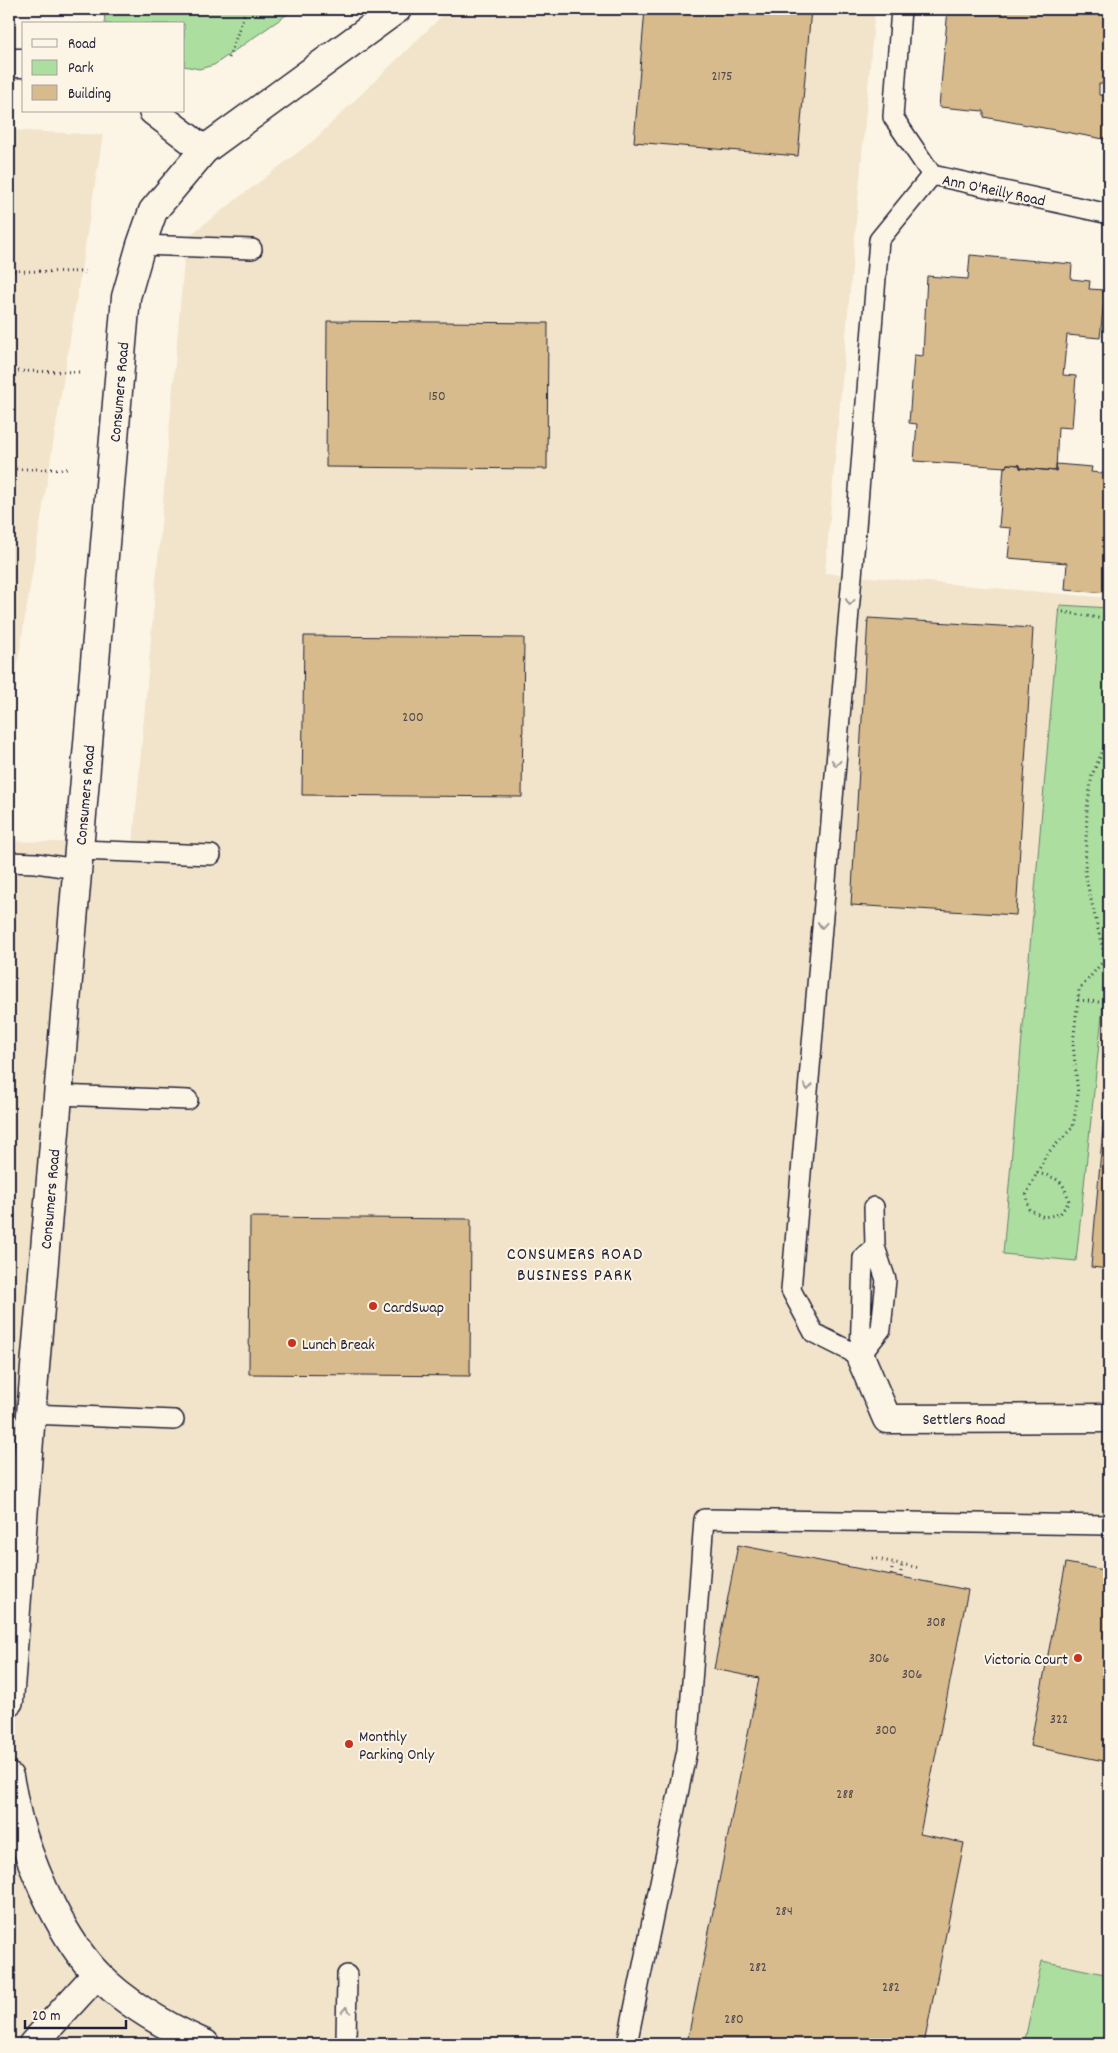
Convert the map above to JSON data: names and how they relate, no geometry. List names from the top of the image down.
{
  "streets": {
    "street": ["Consumers Road", "Settlers Road"],
    "lane": ["Ann O'Reilly Road"]
  },
  "crossings": [
    ["Ann O'Reilly Road", "Settlers Road"]
  ],
  "one_way": ["Ann O'Reilly Road"],
  "districts": ["CONSUMERS ROAD BUSINESS PARK"],
  "places": [
    "CardSwap",
    "Lunch Break",
    "Victoria Court",
    "Monthly Parking Only"
  ],
  "house_numbers": [
    "2175",
    "150",
    "200",
    "308",
    "306",
    "306",
    "322",
    "300",
    "288",
    "284",
    "282",
    "282",
    "280"
  ],
  "legend": ["Road", "Park", "Building"],
  "scale_bar": "20 m"
}
